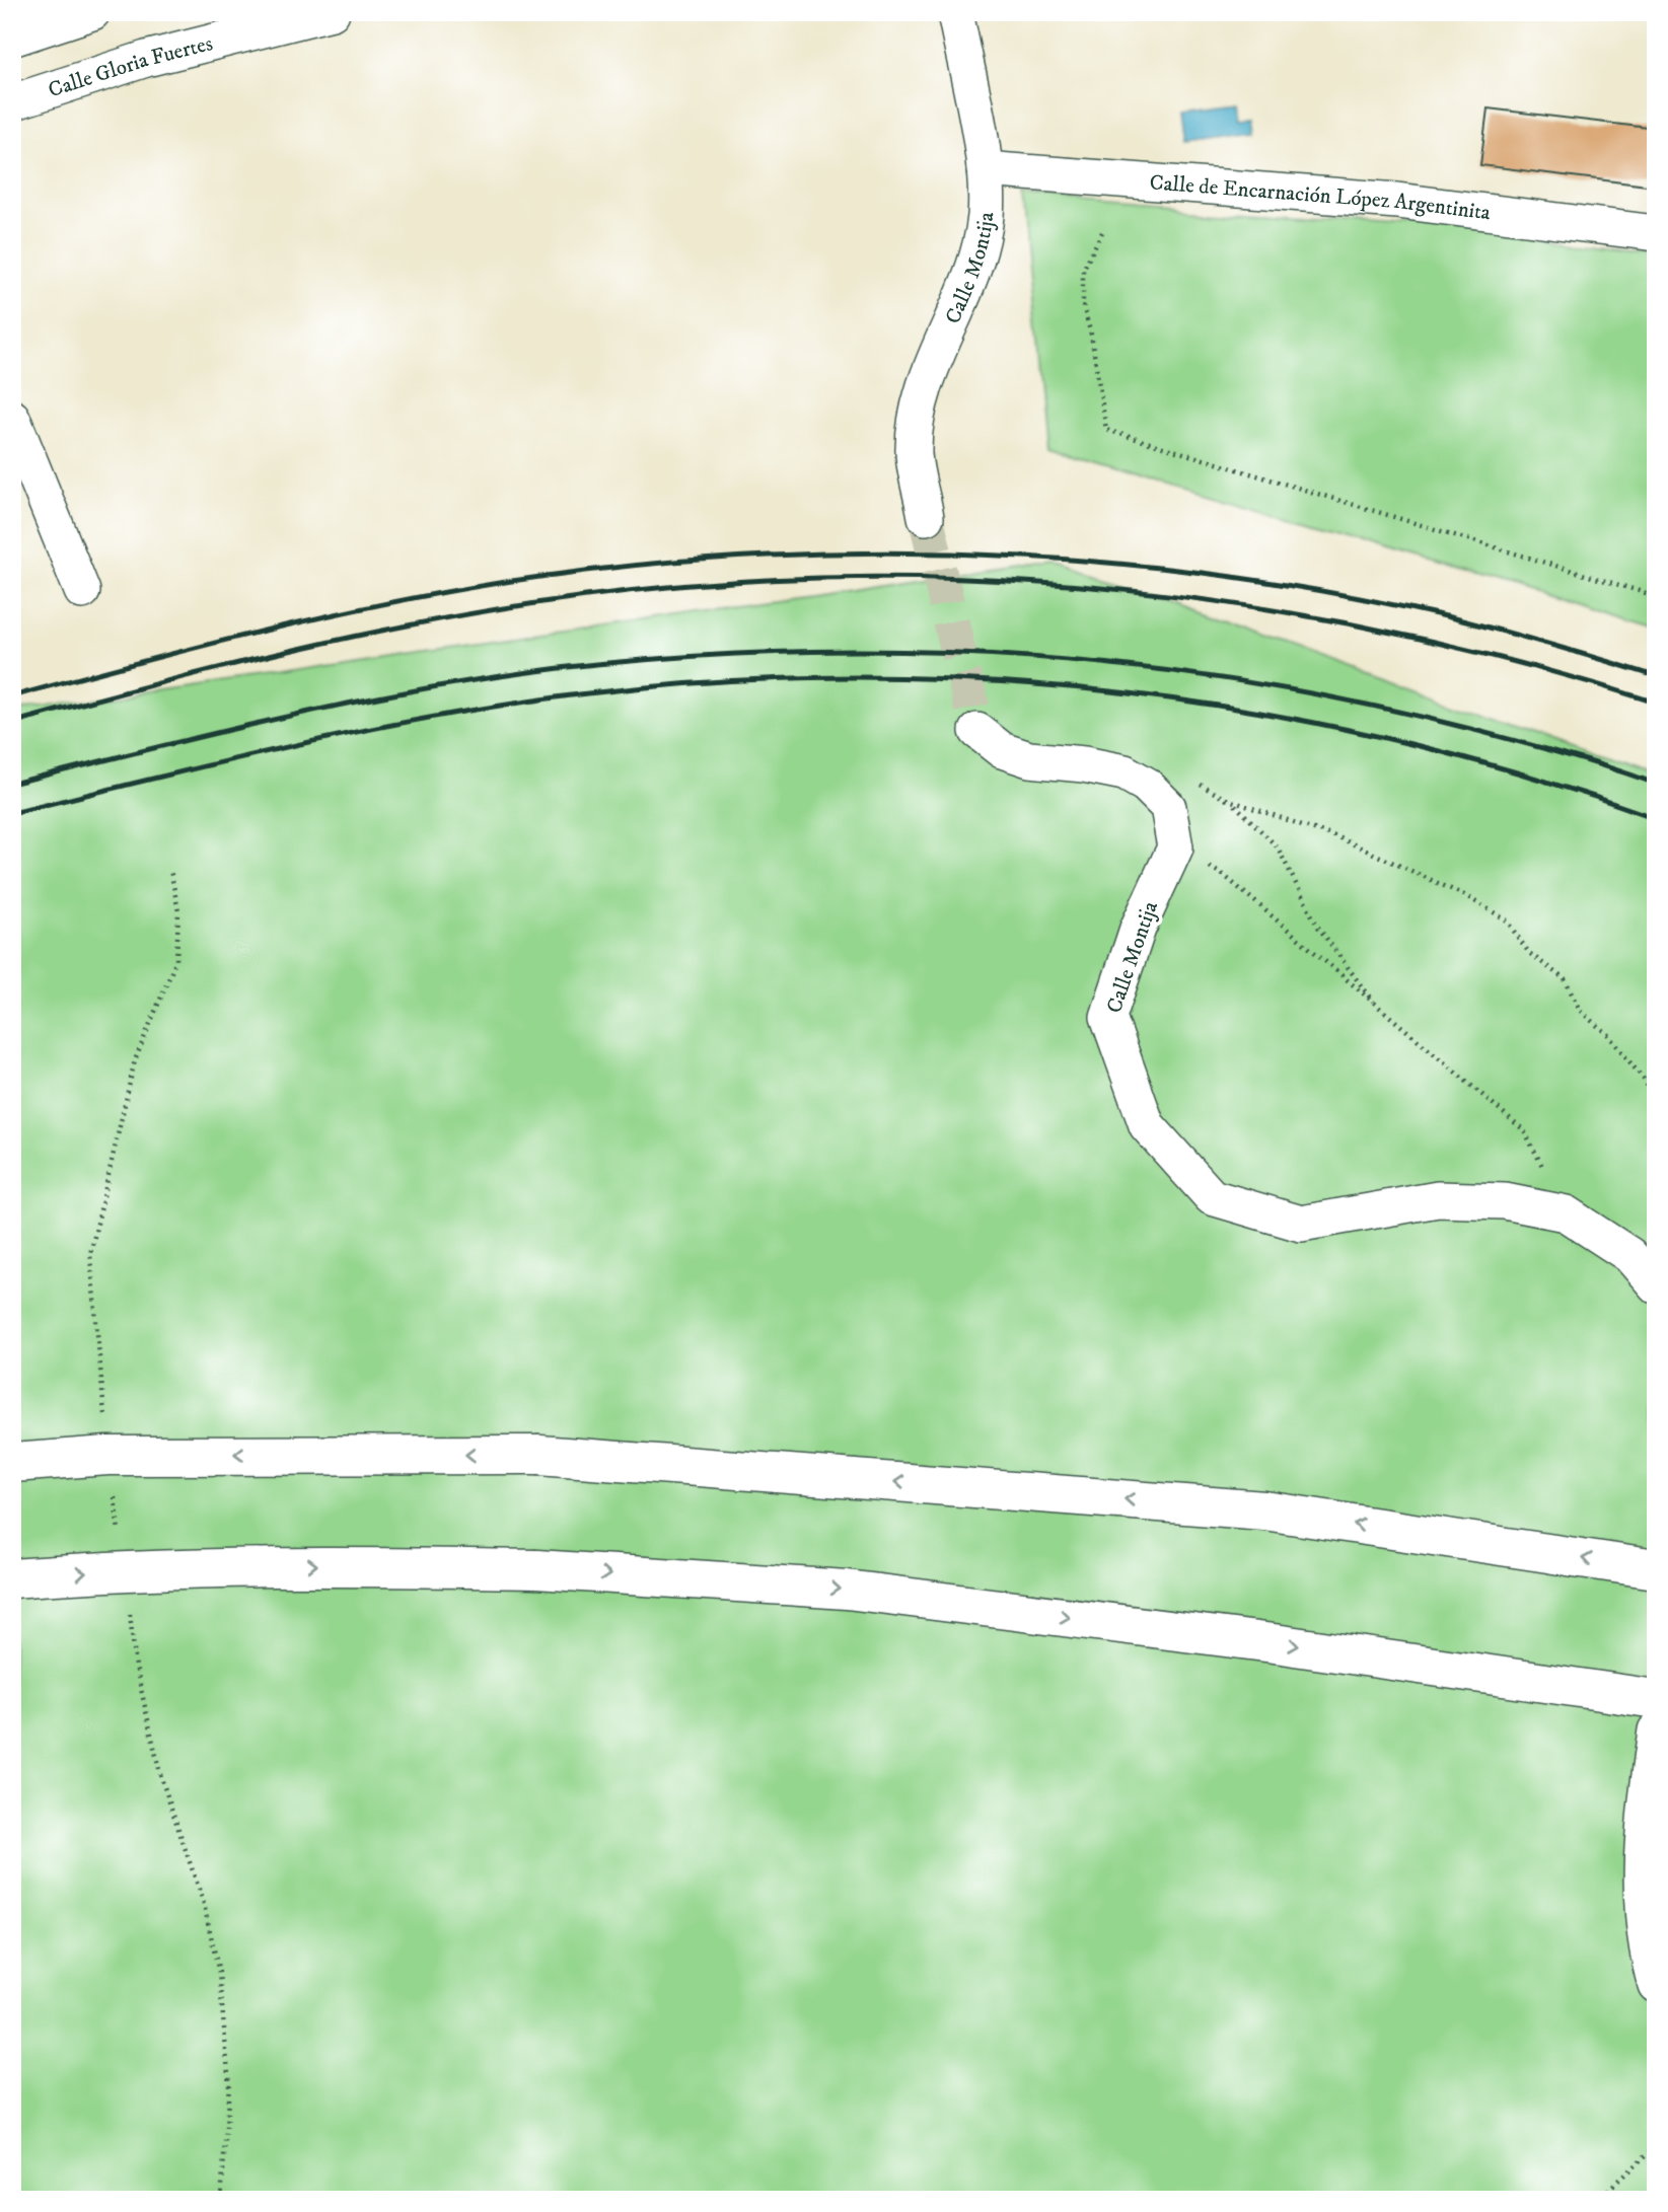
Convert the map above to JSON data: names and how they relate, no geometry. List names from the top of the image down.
{
  "streets": {
    "street": ["Calle Gloria Fuertes", "Calle de Encarnación López Argentinita", "Calle Montija"]
  },
  "crossings": [
    ["Calle de Encarnación López Argentinita", "Calle Montija"]
  ]
}
